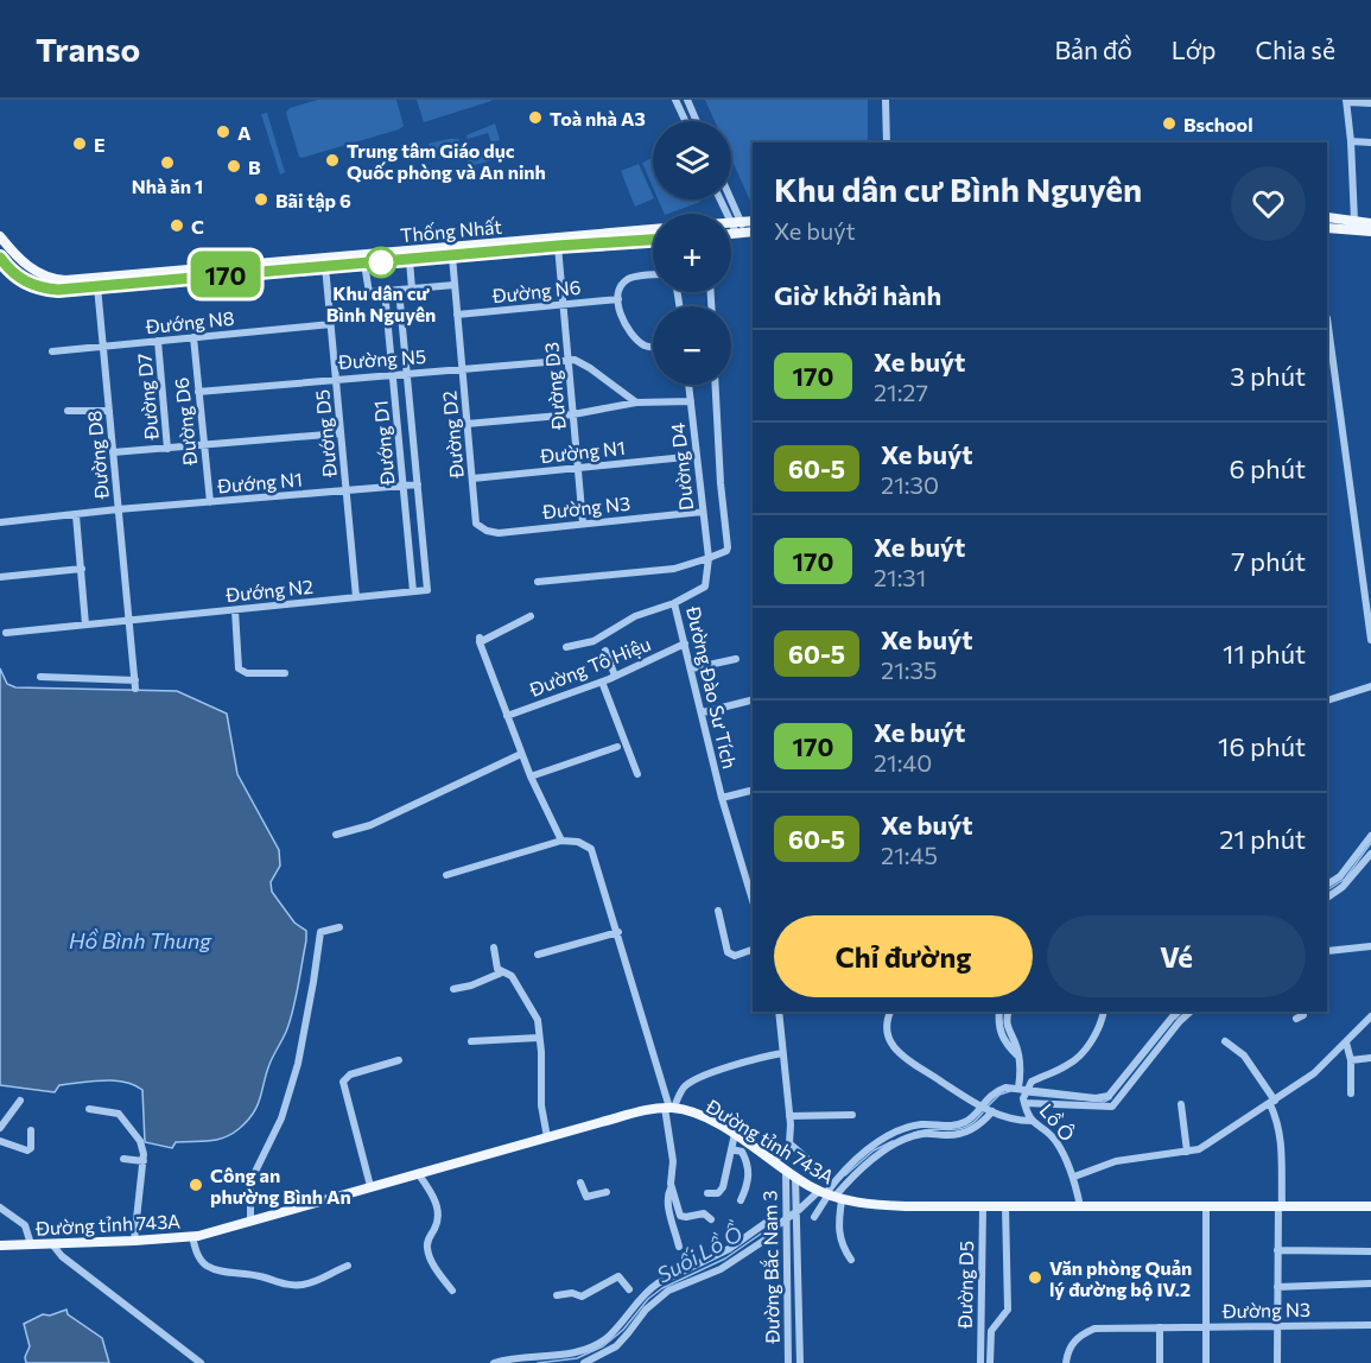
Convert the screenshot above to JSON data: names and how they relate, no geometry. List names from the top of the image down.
{
  "streets": {
    "main road": ["Thống Nhất", "Đường tỉnh 743A"],
    "street": [
      "Đường N6",
      "Đướng N8",
      "Đường N5",
      "Đường D3",
      "Đường D7",
      "Đường D6",
      "Đướng D5",
      "Đường D2",
      "Đướng D1",
      "Đường N1",
      "Đường D8",
      "Dường D4",
      "Đướng N1",
      "Đường N3",
      "Đướng N2",
      "Đường Tô Hiệu",
      "Đường Đào Sư Tích",
      "Lồ Ô",
      "Đường Bắc Nam 3",
      "Đường D5"
    ]
  },
  "crossings": [
    ["Thống Nhất", "Đường D3"],
    ["Thống Nhất", "Đướng D5"],
    ["Thống Nhất", "Đường D2"],
    ["Thống Nhất", "Đường D8"],
    ["Đường N6", "Đường D3"],
    ["Đường N6", "Đường D2"],
    ["Đướng N8", "Đường D7"],
    ["Đướng N8", "Đường D6"],
    ["Đướng N8", "Đướng D5"],
    ["Đướng N8", "Đường D8"],
    ["Đường N5", "Đường D3"],
    ["Đường N5", "Đường D6"],
    ["Đường N5", "Đướng D5"],
    ["Đường N5", "Đường D2"],
    ["Đường N5", "Đướng D1"],
    ["Đường D3", "Đường N1"],
    ["Đường D3", "Đường N3"],
    ["Đường D6", "Đướng N1"],
    ["Đướng D5", "Đướng N1"],
    ["Đướng D5", "Đướng N2"],
    ["Đường D2", "Đường N1"],
    ["Đường D2", "Đường N3"],
    ["Đướng D1", "Đướng N1"],
    ["Đướng D1", "Đướng N2"],
    ["Đường N1", "Dường D4"],
    ["Đường D8", "Đướng N1"],
    ["Đường D8", "Đướng N2"],
    ["Dường D4", "Đường N3"],
    ["Dường D4", "Đường Đào Sư Tích"],
    ["Đường Tô Hiệu", "Đường Đào Sư Tích"],
    ["Lồ Ô", "Đường tỉnh 743A"],
    ["Đường tỉnh 743A", "Đường Bắc Nam 3"],
    ["Đường tỉnh 743A", "Đường D5"]
  ],
  "water": ["Hồ Bình Thung", "Suối Lồ Ồ"],
  "places": [
    "Toà nhà A3",
    "Bschool",
    "A",
    "E",
    "Trung tâm Giáo dục Quốc phòng và An ninh",
    "Nhà ăn 1",
    "B",
    "Bãi tập 6",
    "C",
    "Khu dân cư Bình Nguyên",
    "Công an phường Bình An",
    "Văn phòng Quản lý đường bộ IV.2"
  ],
  "lines": ["bus line 170"],
  "page": {
    "header": "Transo",
    "nav": ["Bản đồ", "Lớp", "Chia sẻ"],
    "on_map": "170",
    "map_buttons": ["+", "−"],
    "heading": [
      ["Khu dân cư Bình Nguyên", "Xe buýt"],
      "Giờ khởi hành"
    ],
    "list": [
      {
        "mark": "170",
        "name": "Xe buýt",
        "note": "21:27",
        "value": "3 phút"
      },
      {
        "mark": "60-5",
        "name": "Xe buýt",
        "note": "21:30",
        "value": "6 phút"
      },
      {
        "mark": "170",
        "name": "Xe buýt",
        "note": "21:31",
        "value": "7 phút"
      },
      {
        "mark": "60-5",
        "name": "Xe buýt",
        "note": "21:35",
        "value": "11 phút"
      },
      {
        "mark": "170",
        "name": "Xe buýt",
        "note": "21:40",
        "value": "16 phút"
      },
      {
        "mark": "60-5",
        "name": "Xe buýt",
        "note": "21:45",
        "value": "21 phút"
      }
    ],
    "buttons": ["Chỉ đường", "Vé"]
  }
}
